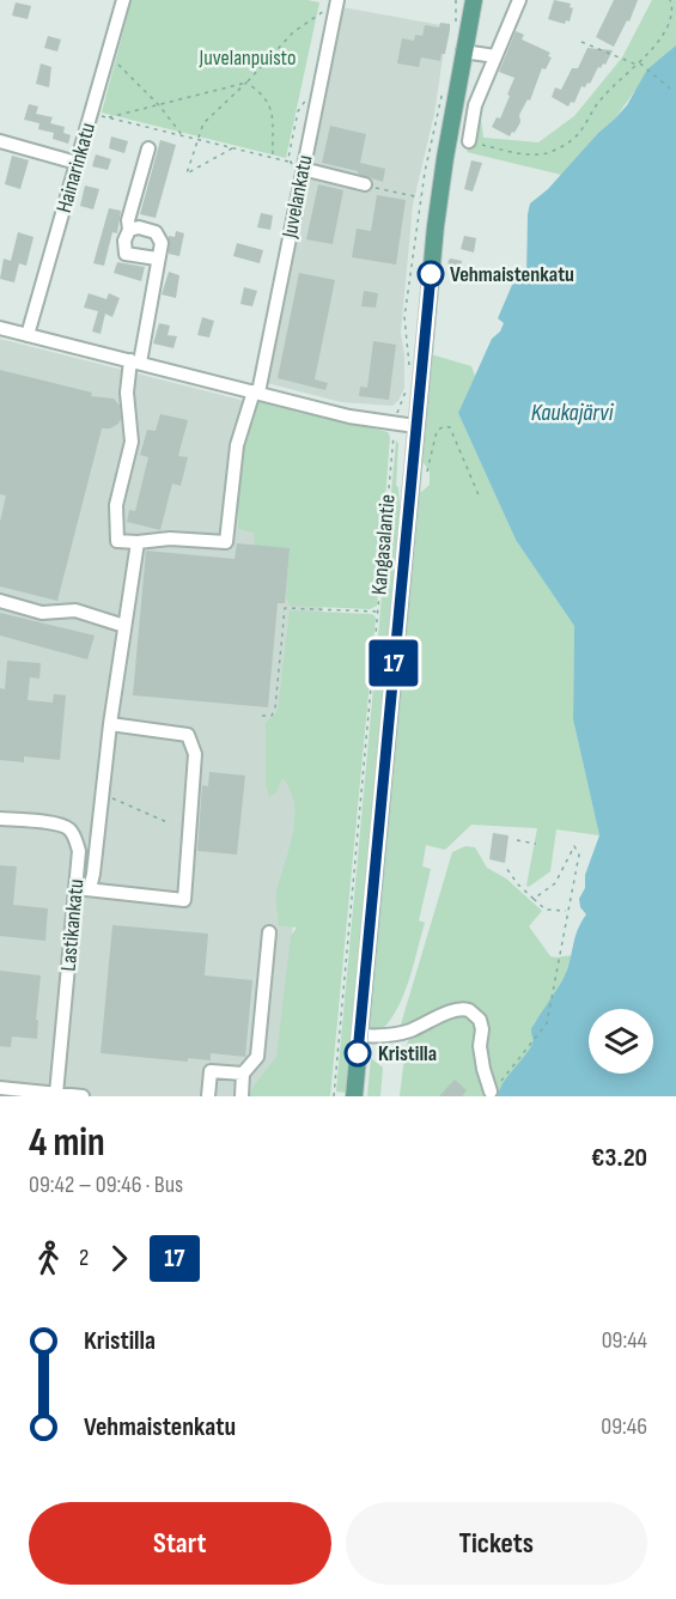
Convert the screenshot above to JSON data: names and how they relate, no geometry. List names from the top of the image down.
{
  "streets": {
    "main road": ["Kangasalantie"],
    "street": ["Hainarinkatu", "Juvelankatu", "Lastikankatu"]
  },
  "water": ["Kaukajärvi"],
  "parks": ["Juvelanpuisto"],
  "places": ["Vehmaistenkatu", "Kristilla"],
  "lines": ["bus line 17"],
  "page": {
    "on_map": "17",
    "heading": ["4 min", "09:42 – 09:46 · Bus", "€3.20"],
    "legs": ["2", "17"],
    "list": [
      {
        "name": "Kristilla",
        "value": "09:44"
      },
      {
        "name": "Vehmaistenkatu",
        "value": "09:46"
      }
    ],
    "buttons": ["Start", "Tickets"]
  }
}
